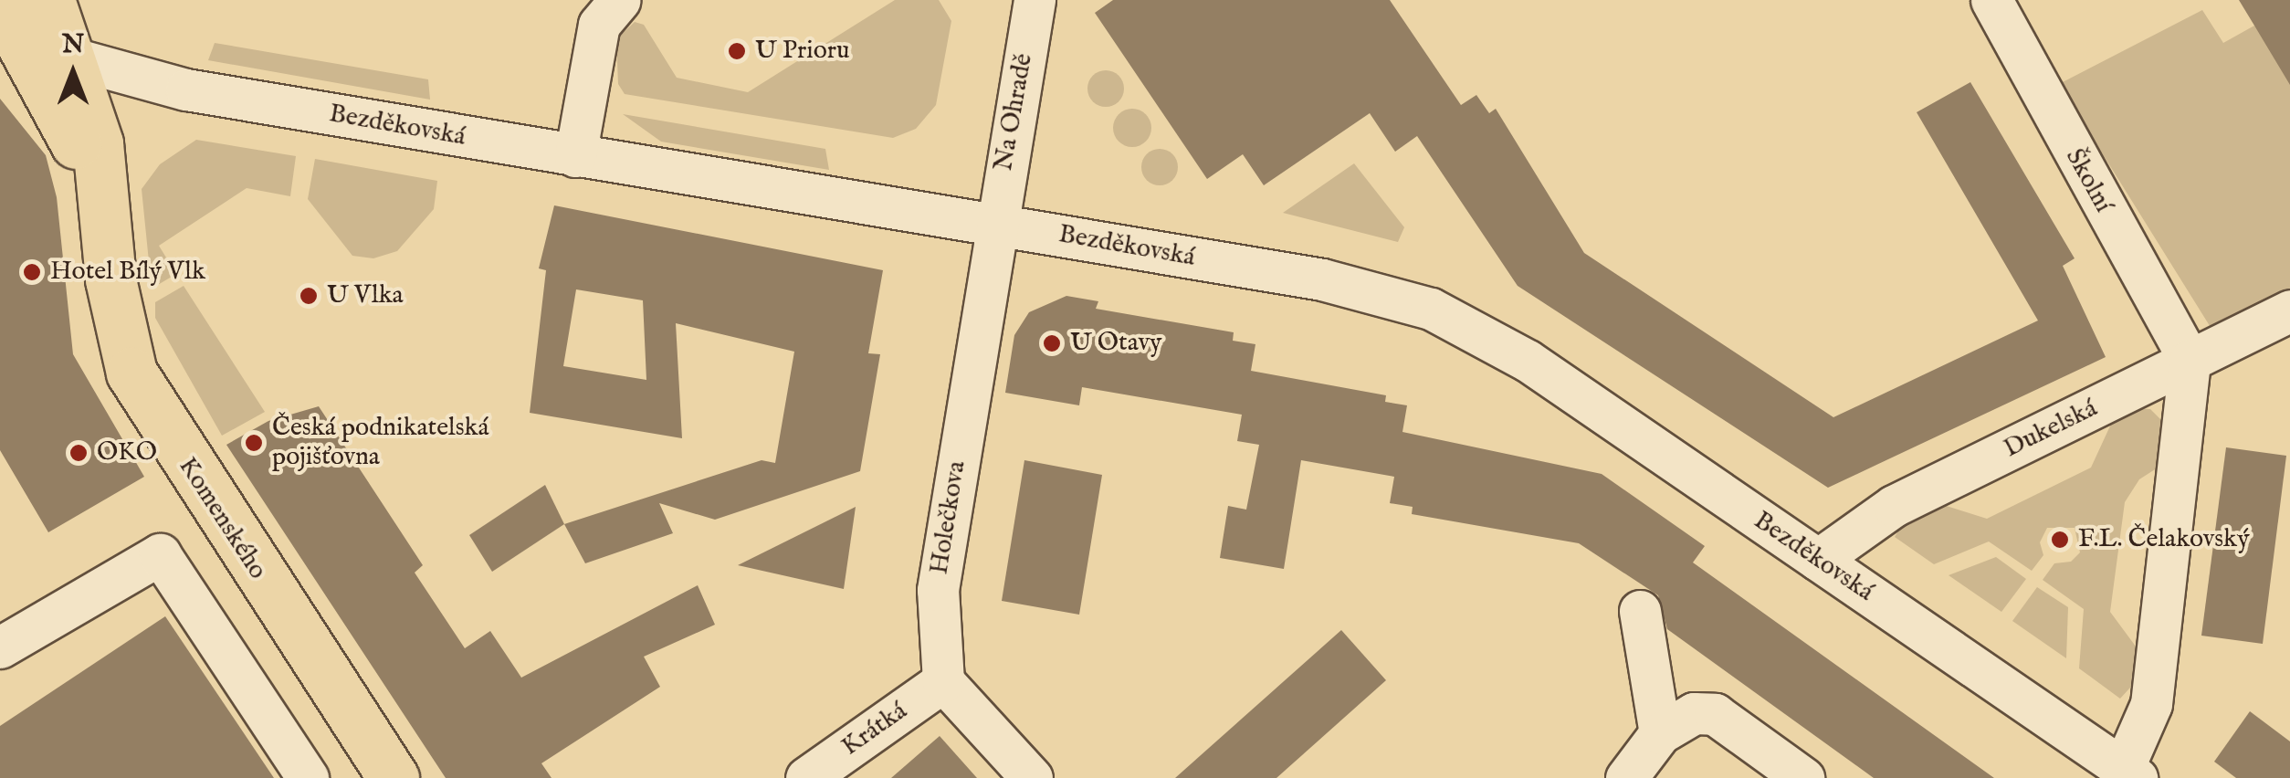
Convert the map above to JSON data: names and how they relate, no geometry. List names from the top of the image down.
{
  "streets": {
    "main road": ["Komenského"],
    "street": [
      "Na Ohradě",
      "Bezděkovská",
      "Školní",
      "Dukelská",
      "Holečkova",
      "Krátká"
    ]
  },
  "crossings": [
    ["Na Ohradě", "Bezděkovská"],
    ["Na Ohradě", "Holečkova"],
    ["Bezděkovská", "Dukelská"],
    ["Bezděkovská", "Holečkova"],
    ["Bezděkovská", "Komenského"],
    ["Školní", "Dukelská"],
    ["Holečkova", "Krátká"]
  ],
  "places": [
    "U Prioru",
    "Hotel Bílý Vlk",
    "U Vlka",
    "U Otavy",
    "Česká podnikatelská pojišťovna",
    "OKO",
    "F.L. Čelakovský"
  ],
  "north": "top"
}
